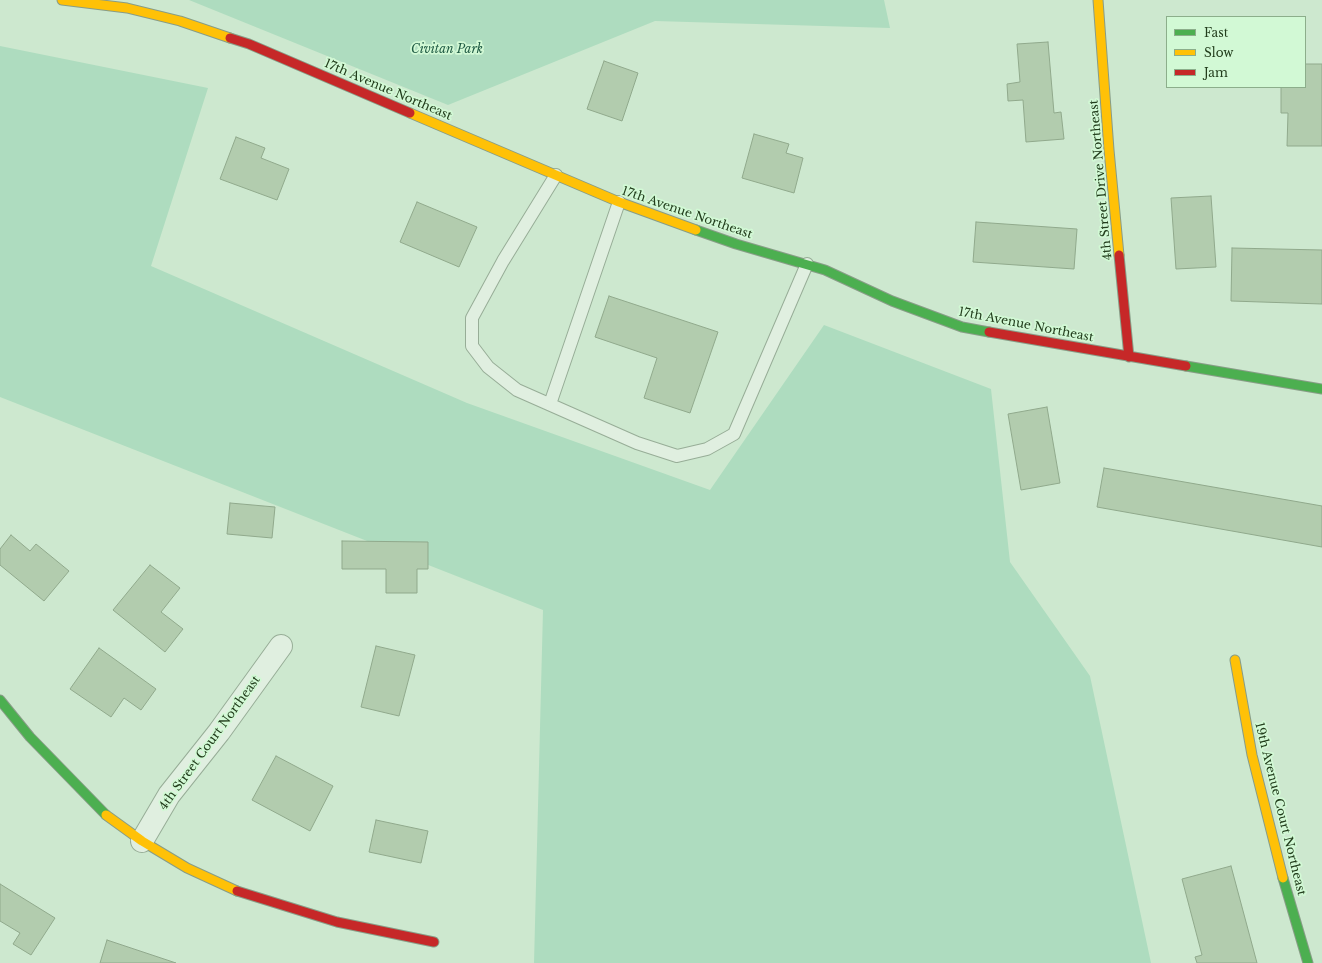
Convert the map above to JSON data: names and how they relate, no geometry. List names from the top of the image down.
{
  "streets": {
    "street": [
      "17th Avenue Northeast",
      "4th Street Drive Northeast",
      "4th Street Court Northeast",
      "19th Avenue Court Northeast"
    ]
  },
  "crossings": [
    ["17th Avenue Northeast", "4th Street Drive Northeast"]
  ],
  "parks": ["Civitan Park"],
  "legend": ["Fast", "Slow", "Jam"]
}
